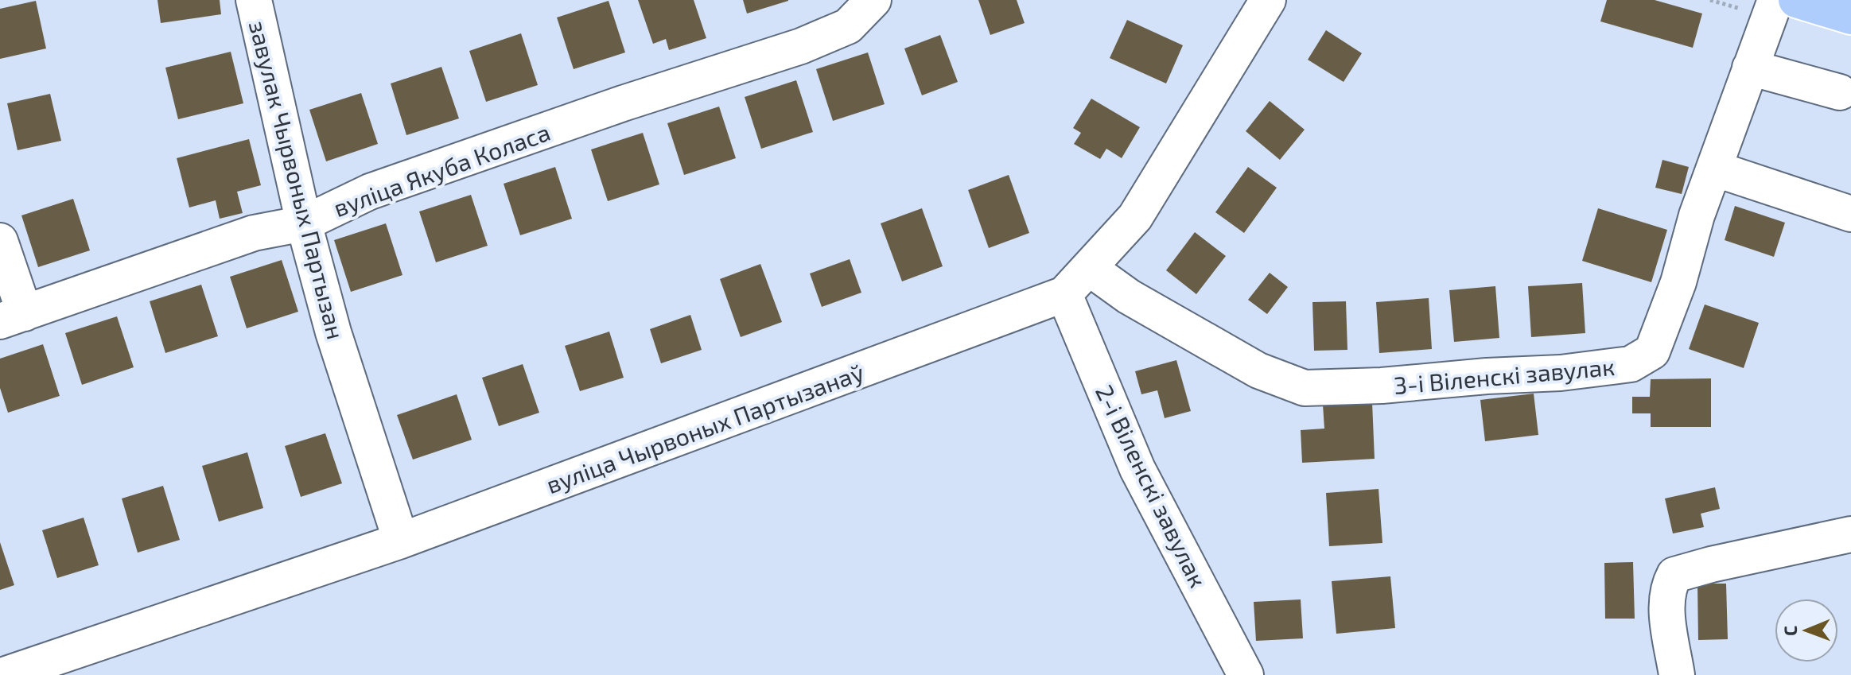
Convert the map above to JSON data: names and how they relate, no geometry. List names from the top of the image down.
{
  "streets": {
    "street": [
      "вуліца Якуба Коласа",
      "завулак Чырвоных Партызан",
      "3-і Віленскі завулак",
      "вуліца Чырвоных Партызанаў",
      "2-і Віленскі завулак"
    ]
  },
  "crossings": [
    ["вуліца Якуба Коласа", "завулак Чырвоных Партызан"],
    ["завулак Чырвоных Партызан", "вуліца Чырвоных Партызанаў"],
    ["3-і Віленскі завулак", "вуліца Чырвоных Партызанаў"],
    ["вуліца Чырвоных Партызанаў", "2-і Віленскі завулак"]
  ],
  "north": "left"
}
